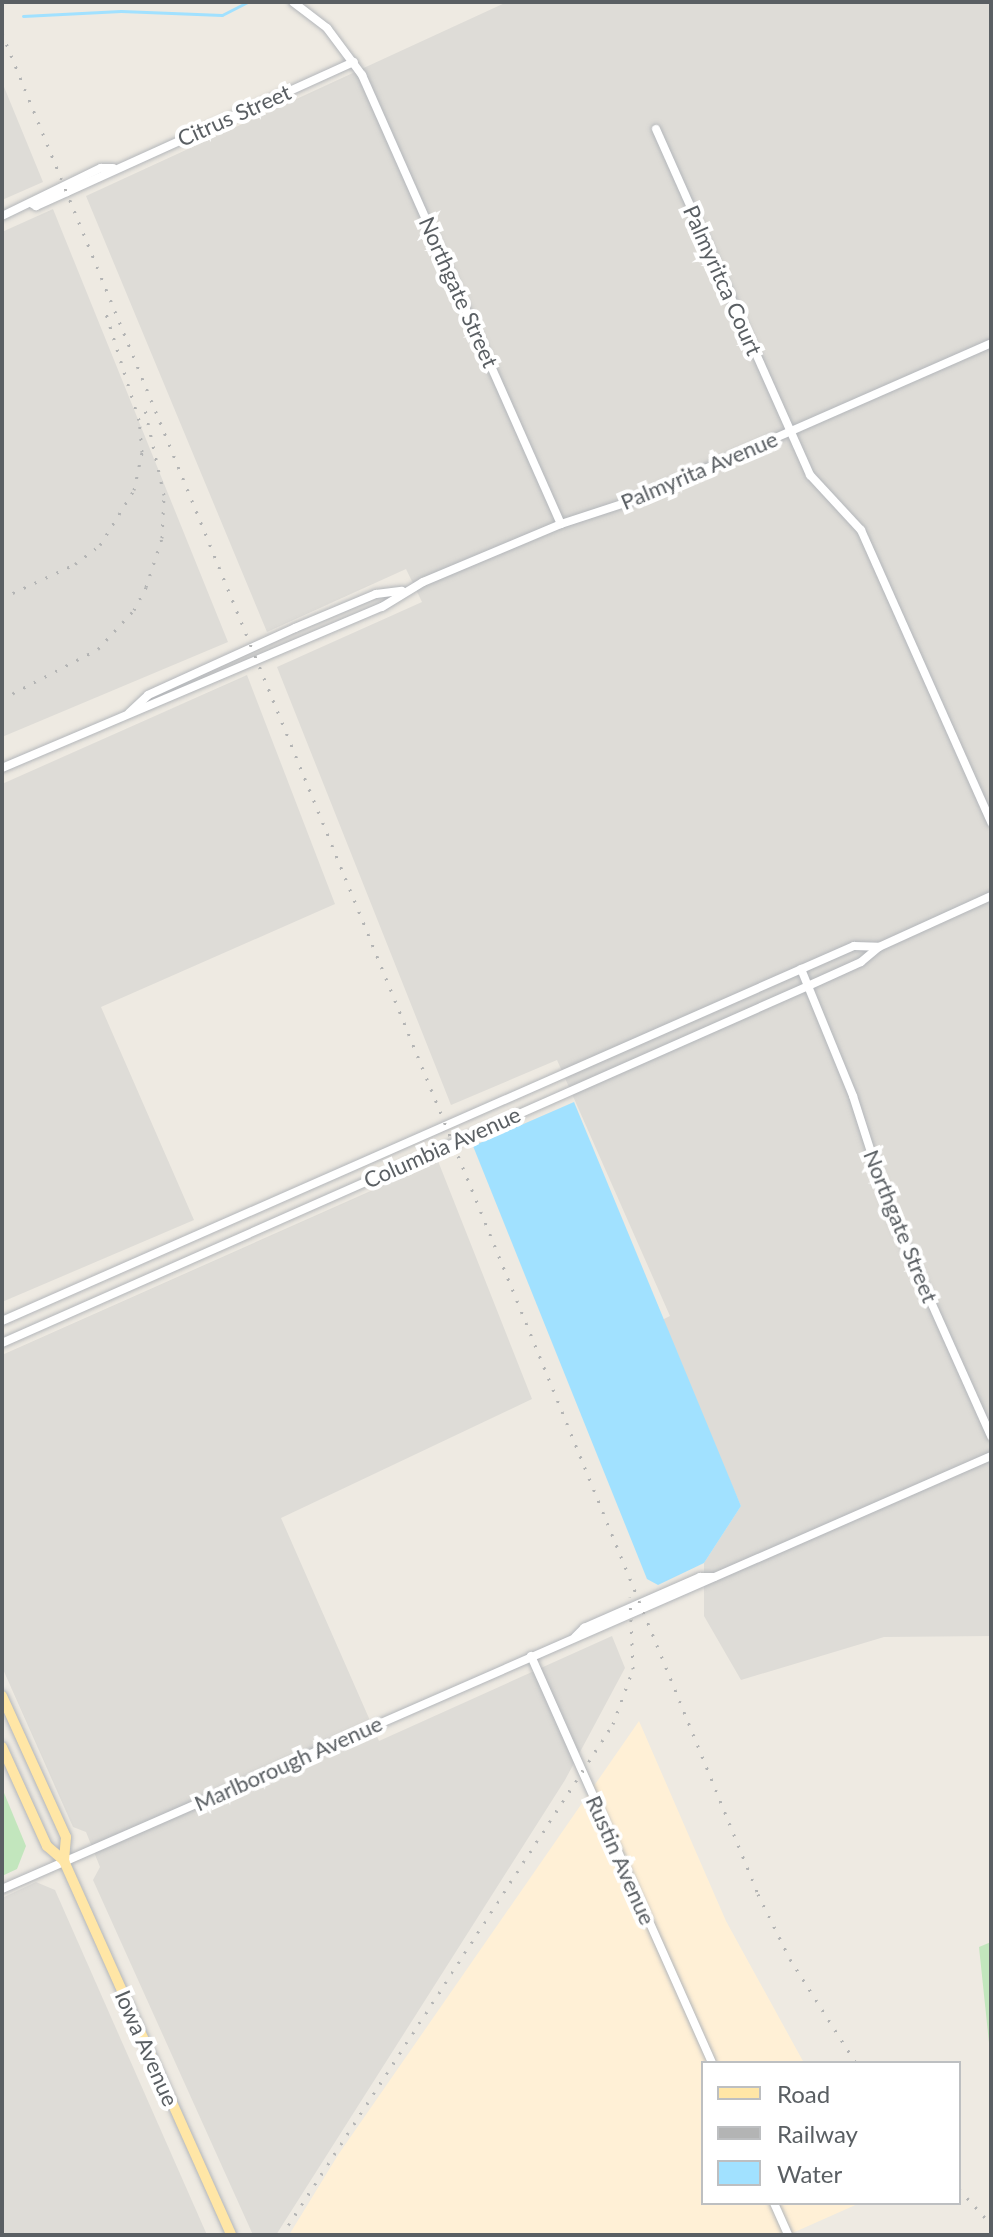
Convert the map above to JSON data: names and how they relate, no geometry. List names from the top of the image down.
{
  "streets": {
    "main road": ["Iowa Avenue"],
    "street": [
      "Citrus Street",
      "Palmyritca Court",
      "Northgate Street",
      "Palmyrita Avenue",
      "Columbia Avenue",
      "Marlborough Avenue",
      "Rustin Avenue"
    ]
  },
  "crossings": [
    ["Citrus Street", "Northgate Street"],
    ["Palmyritca Court", "Palmyrita Avenue"],
    ["Northgate Street", "Palmyrita Avenue"],
    ["Northgate Street", "Columbia Avenue"],
    ["Marlborough Avenue", "Rustin Avenue"],
    ["Marlborough Avenue", "Iowa Avenue"]
  ],
  "legend": ["Road", "Railway", "Water"]
}
